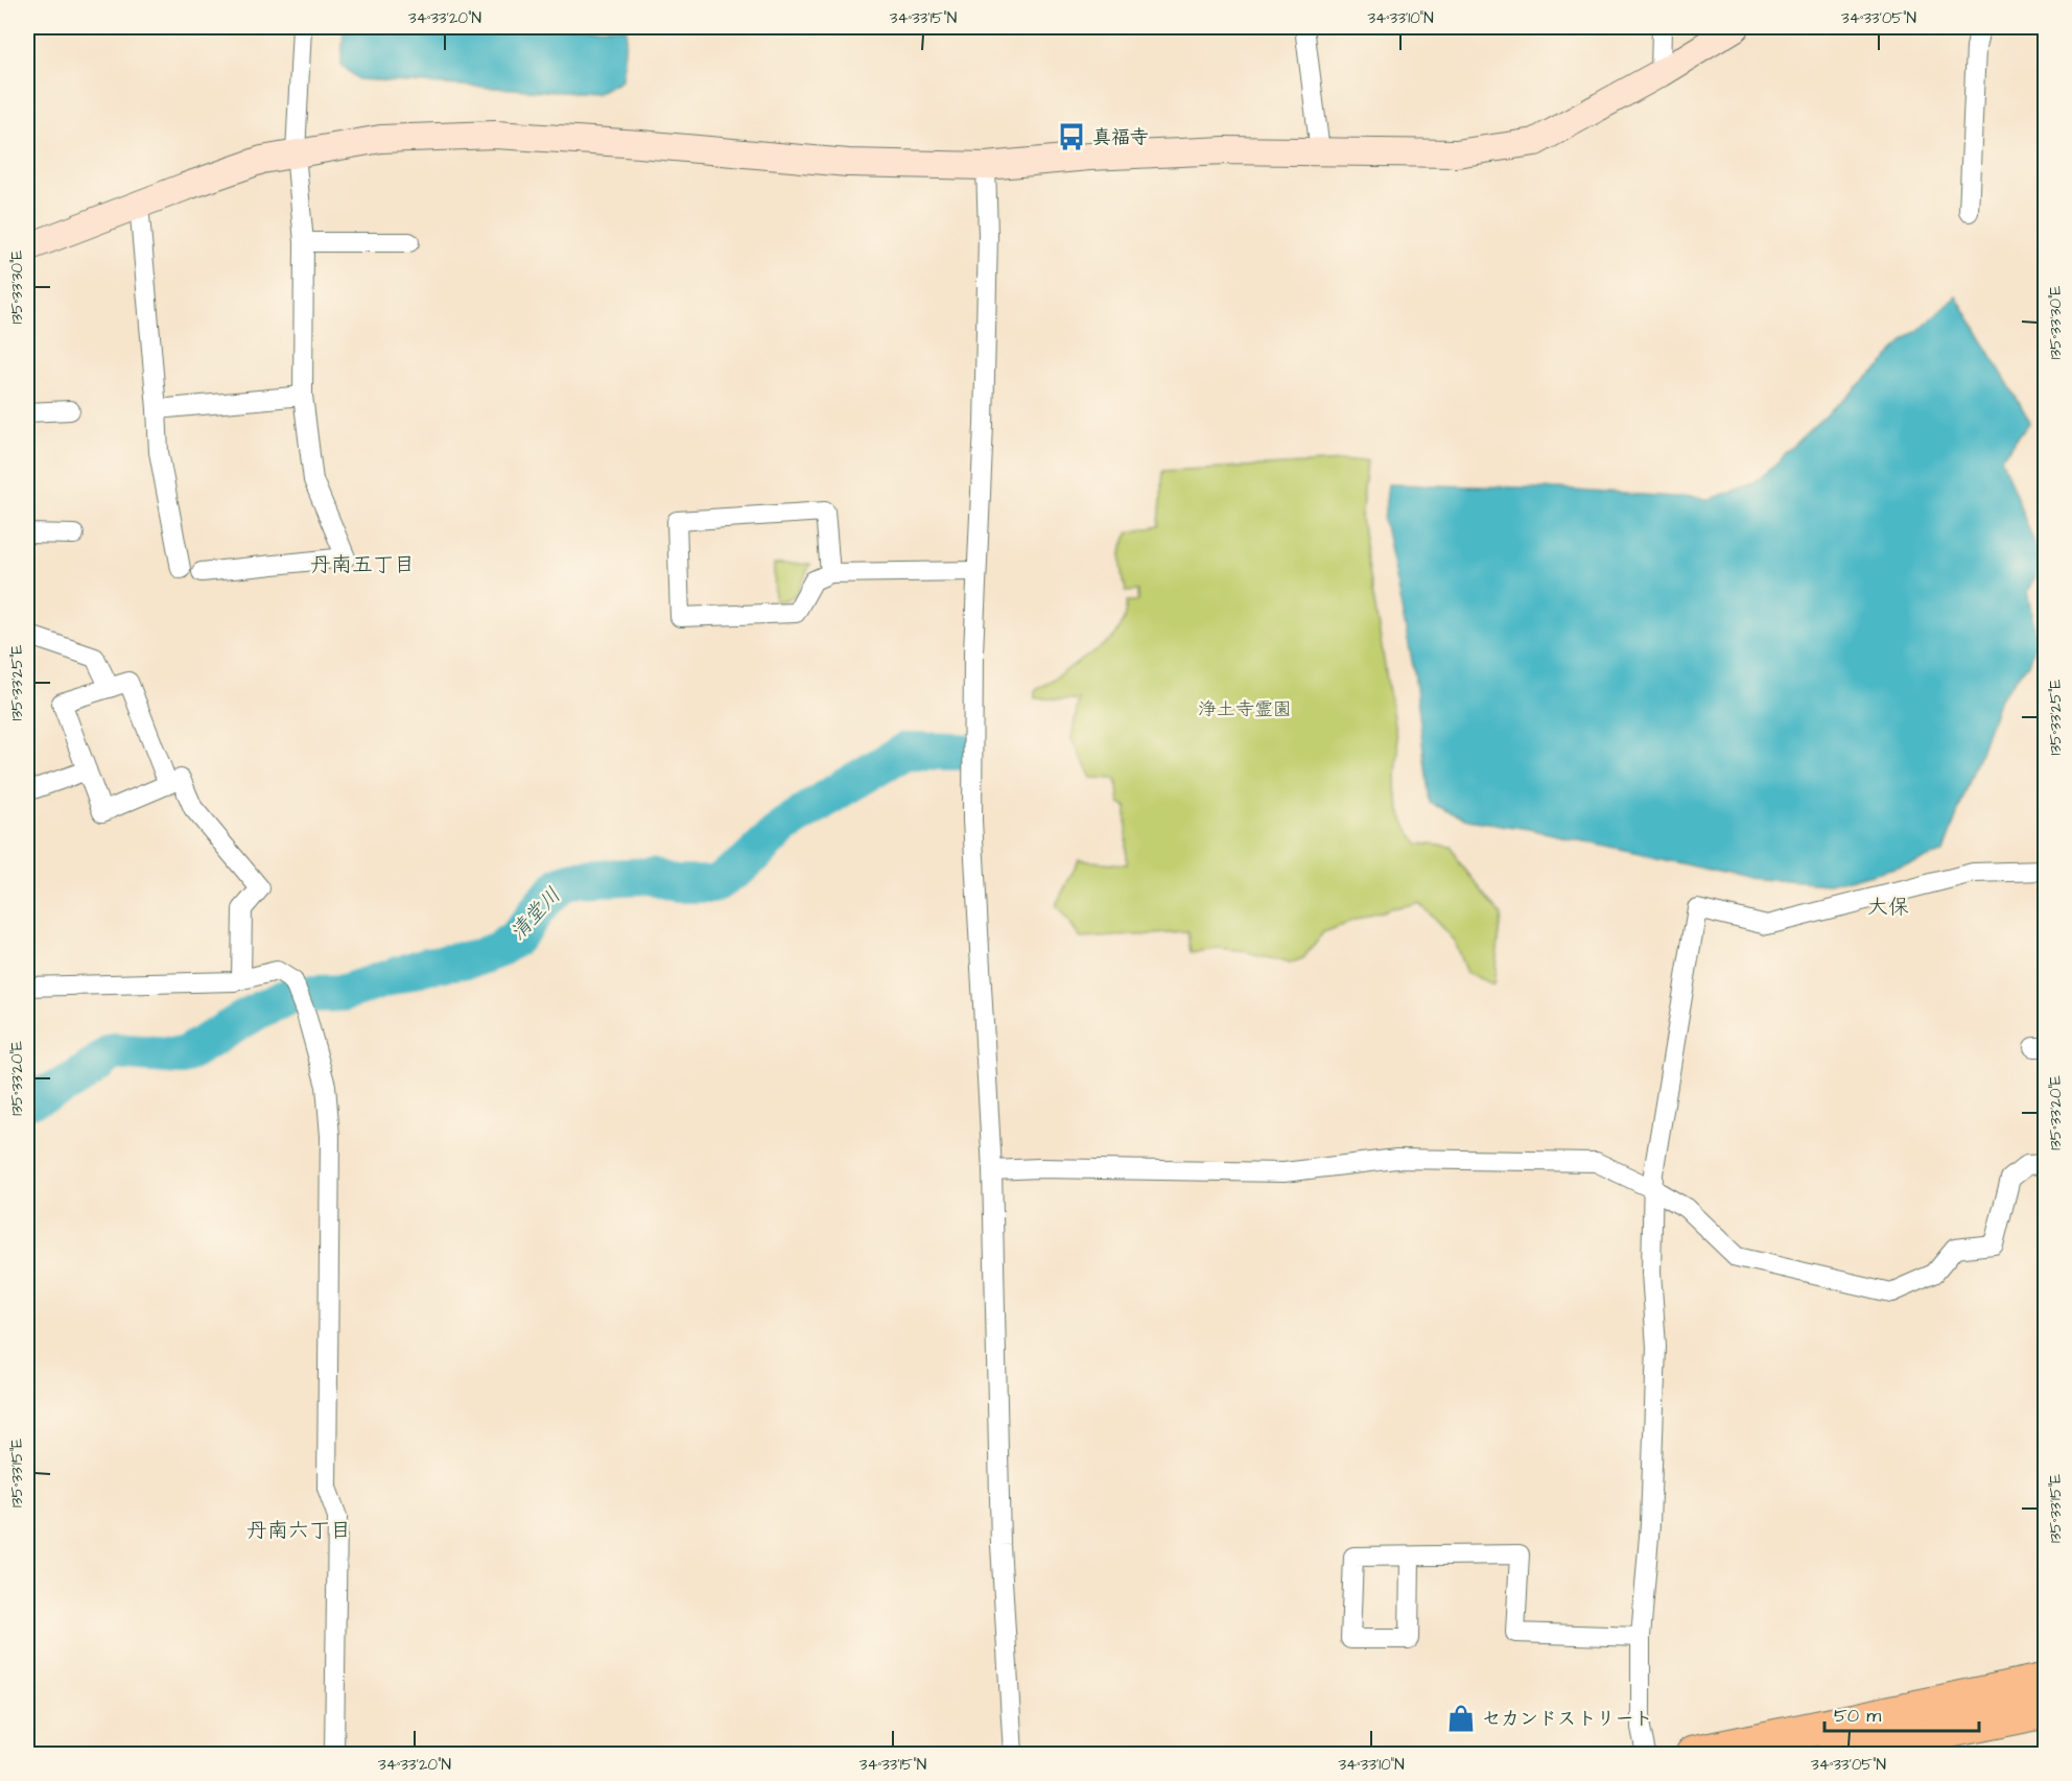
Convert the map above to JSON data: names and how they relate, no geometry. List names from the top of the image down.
{
  "districts": ["丹南五丁目", "大保", "丹南六丁目"],
  "water": ["清堂川"],
  "parks": ["浄土寺霊園"],
  "places": {
    "bus stop": ["真福寺"],
    "shop": ["セカンドストリート"]
  },
  "scale_bar": "50 m",
  "coordinates": [
    "34°33'20\"N",
    "34°33'15\"N",
    "34°33'10\"N",
    "34°33'05\"N",
    "135°33'30\"E",
    "135°33'25\"E",
    "135°33'20\"E",
    "135°33'15\"E"
  ]
}
